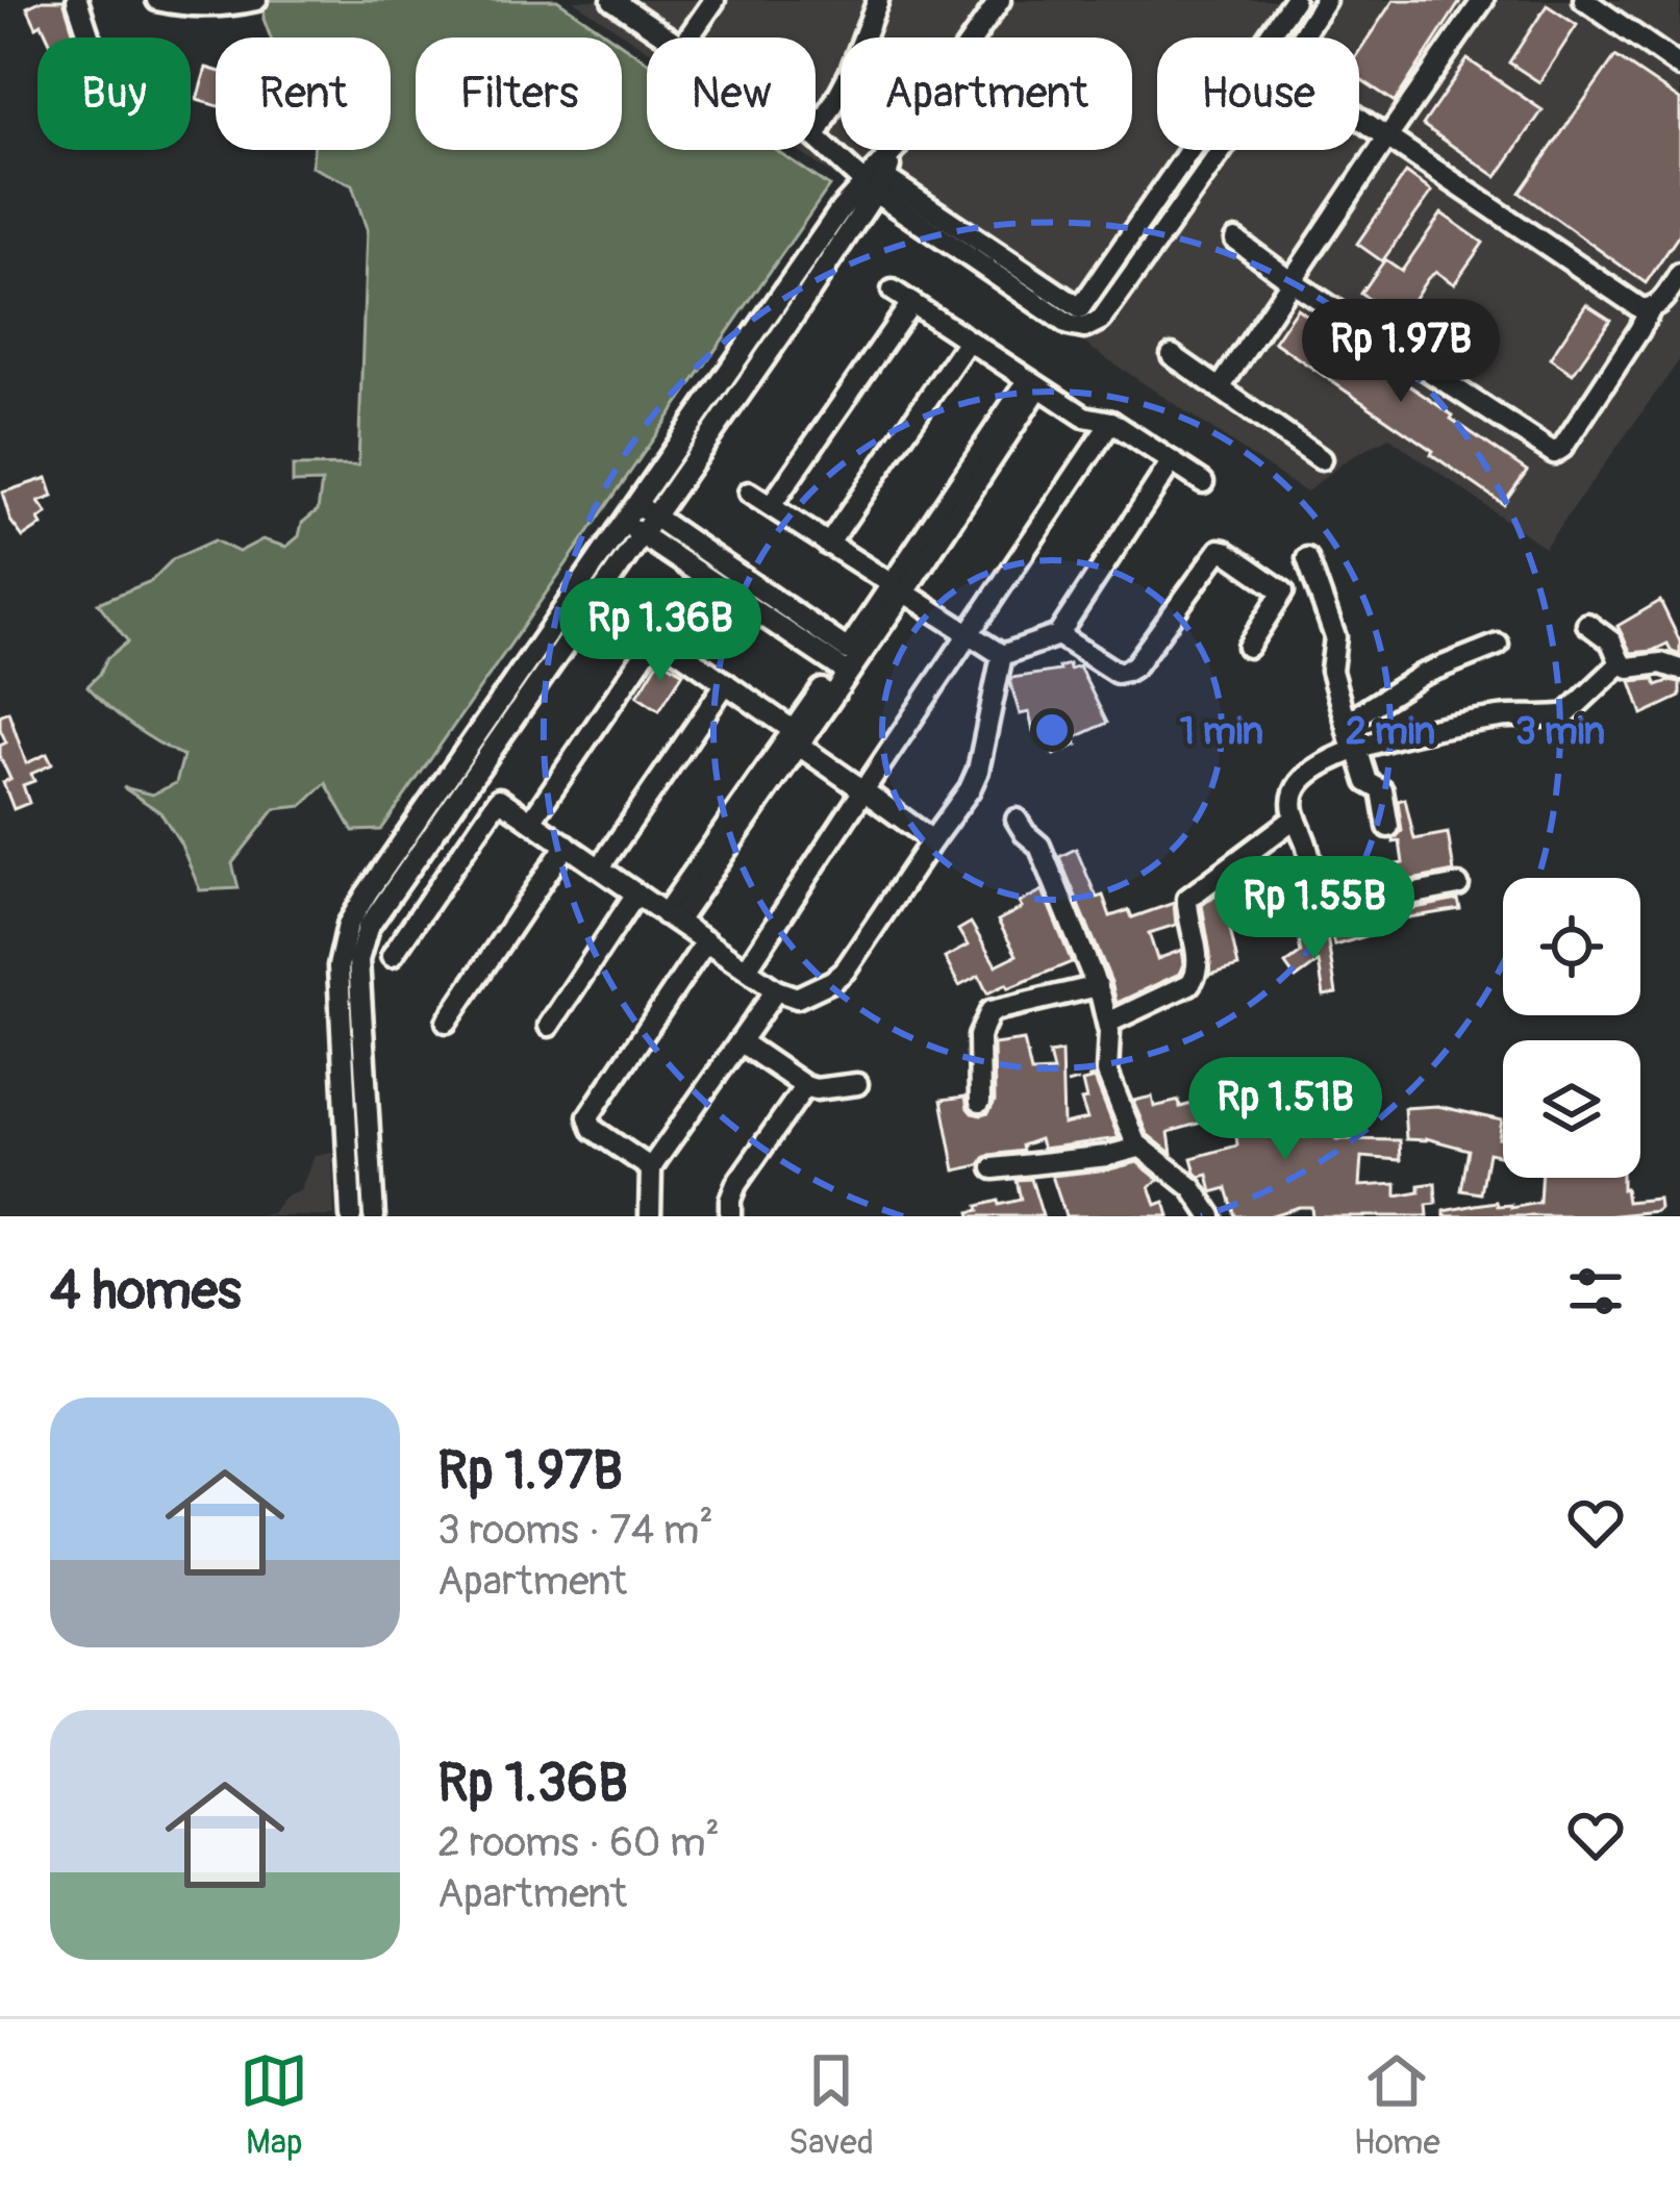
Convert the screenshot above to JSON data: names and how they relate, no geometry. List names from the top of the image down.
{
  "page": {
    "chip": [
      "Buy",
      "Rent",
      "Filters",
      "New",
      "Apartment",
      "House"
    ],
    "price": [
      "Rp 1.97B",
      "Rp 1.36B",
      "Rp 1.55B",
      "Rp 1.51B"
    ],
    "heading": "4 homes",
    "list": [
      {
        "name": "Rp 1.97B",
        "note": "3 rooms · 74 m² · Apartment"
      },
      {
        "name": "Rp 1.36B",
        "note": "2 rooms · 60 m² · Apartment"
      }
    ],
    "tabs": ["Map", "Saved", "Home"]
  },
  "rings": ["1 min", "2 min", "3 min"]
}
